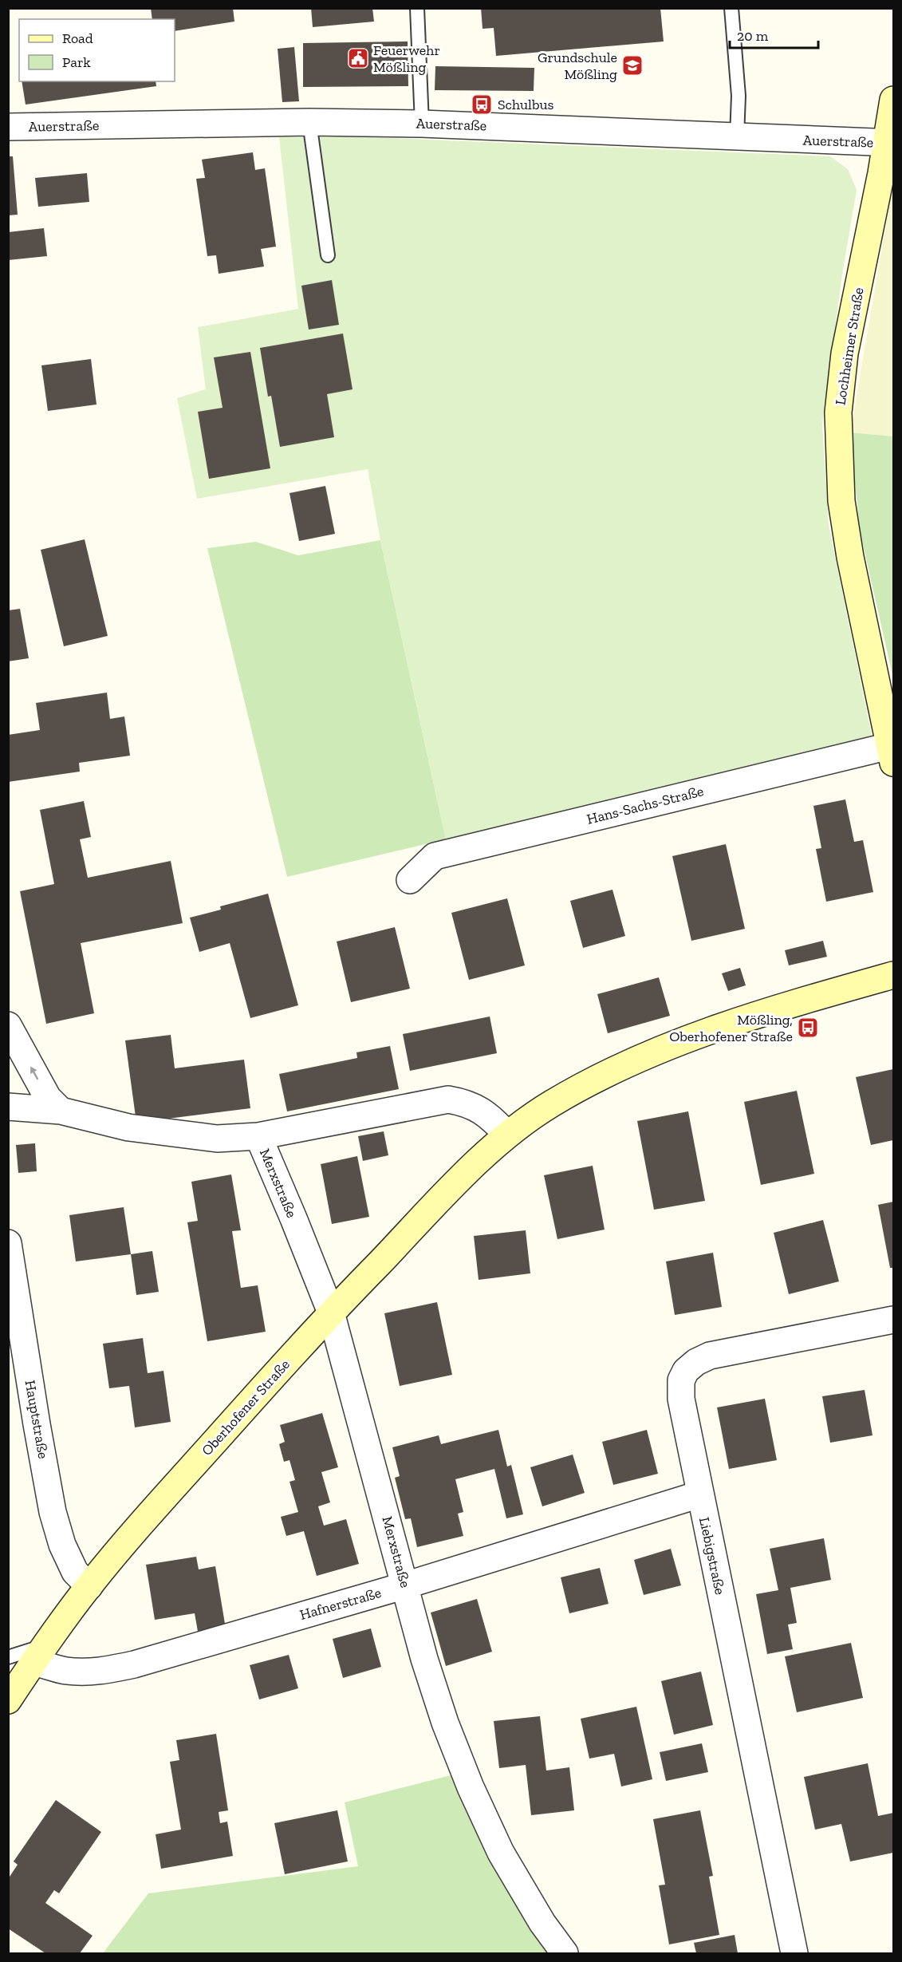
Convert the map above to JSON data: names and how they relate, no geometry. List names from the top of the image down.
{
  "streets": {
    "street": [
      "Auerstraße",
      "Lochheimer Straße",
      "Hans-Sachs-Straße",
      "Merxstraße",
      "Oberhofener Straße",
      "Hauptstraße",
      "Liebigstraße",
      "Hafnerstraße"
    ]
  },
  "crossings": [
    ["Auerstraße", "Lochheimer Straße"],
    ["Lochheimer Straße", "Hans-Sachs-Straße"],
    ["Merxstraße", "Oberhofener Straße"],
    ["Merxstraße", "Hafnerstraße"],
    ["Oberhofener Straße", "Hauptstraße"],
    ["Oberhofener Straße", "Hafnerstraße"],
    ["Liebigstraße", "Hafnerstraße"]
  ],
  "places": {
    "public building": ["Feuerwehr Mößling"],
    "school or university": ["Grundschule Mößling"],
    "bus stop": ["Schulbus", "Mößling, Oberhofener Straße"]
  },
  "legend": ["Road", "Park"],
  "scale_bar": "20 m"
}
